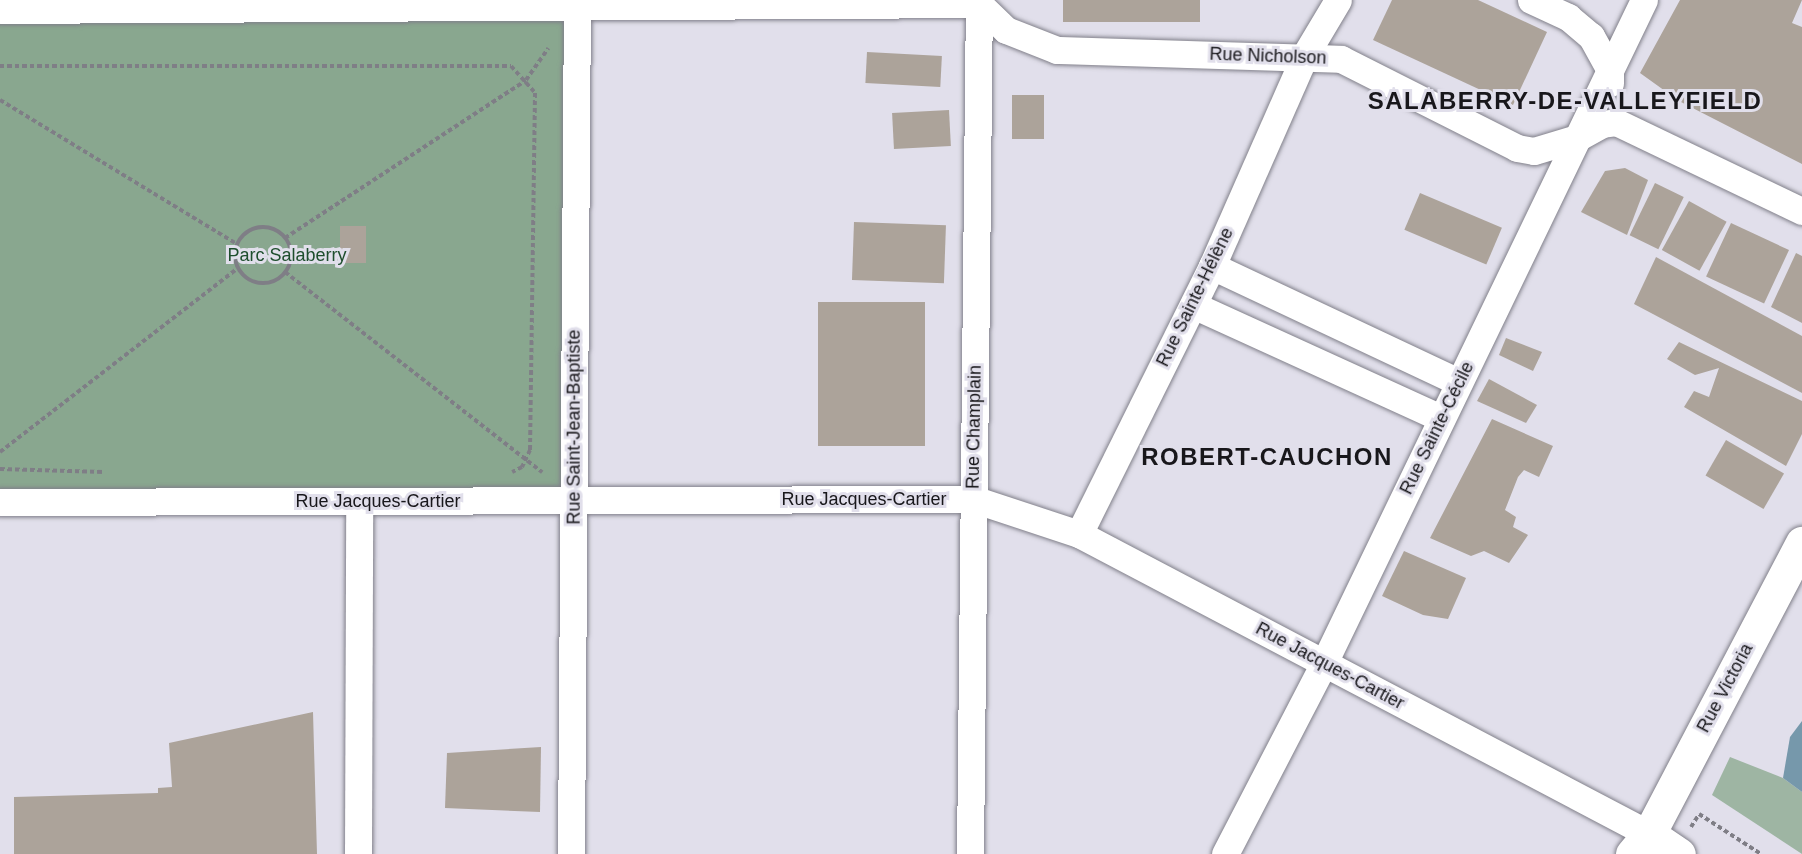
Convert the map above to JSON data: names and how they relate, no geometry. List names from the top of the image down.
{
  "streets": {
    "main road": ["Rue Victoria"],
    "street": [
      "Rue Nicholson",
      "Rue Sainte-Hélène",
      "Rue Saint-Jean-Baptiste",
      "Rue Champlain",
      "Rue Sainte-Cécile",
      "Rue Jacques-Cartier"
    ]
  },
  "crossings": [
    ["Rue Nicholson", "Rue Sainte-Hélène"],
    ["Rue Nicholson", "Rue Champlain"],
    ["Rue Nicholson", "Rue Sainte-Cécile"],
    ["Rue Sainte-Hélène", "Rue Jacques-Cartier"],
    ["Rue Saint-Jean-Baptiste", "Rue Jacques-Cartier"],
    ["Rue Champlain", "Rue Jacques-Cartier"],
    ["Rue Sainte-Cécile", "Rue Jacques-Cartier"],
    ["Rue Jacques-Cartier", "Rue Victoria"]
  ],
  "districts": ["SALABERRY-DE-VALLEYFIELD", "ROBERT-CAUCHON"],
  "parks": ["Parc Salaberry"]
}
